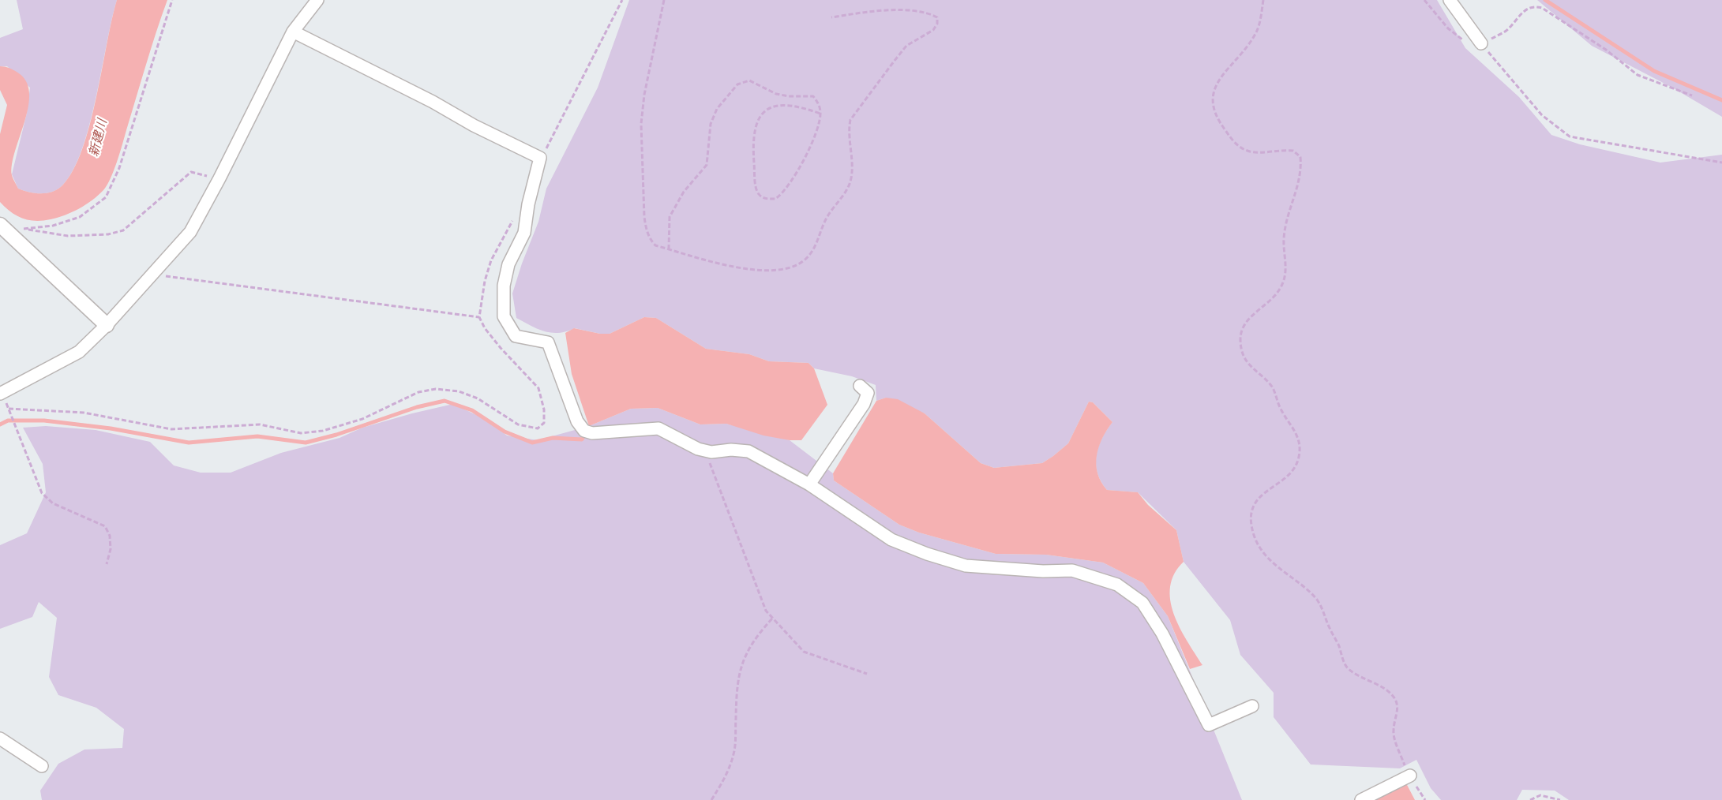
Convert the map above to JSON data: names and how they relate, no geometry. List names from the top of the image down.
{
  "water": ["新建川"]
}
